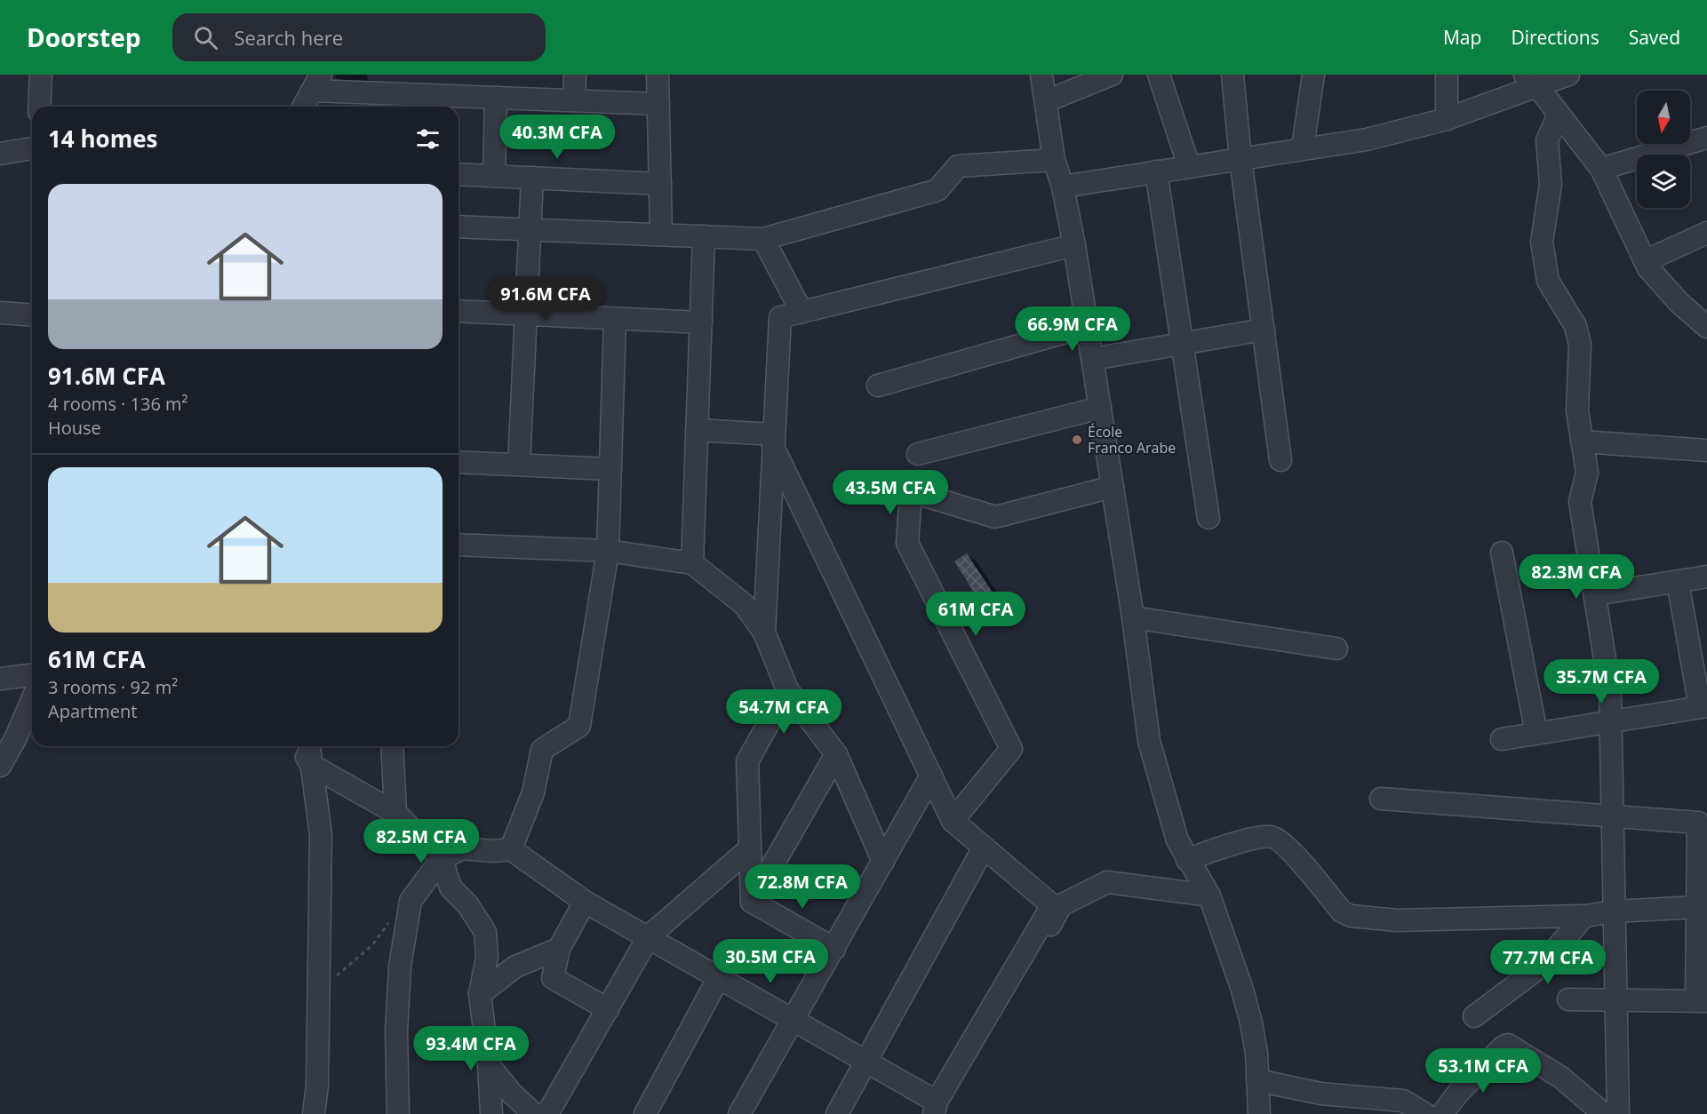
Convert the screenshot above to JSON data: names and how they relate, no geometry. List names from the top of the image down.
{
  "places": ["École Franco Arabe"],
  "north": "bottom",
  "page": {
    "header": "Doorstep",
    "search": "Search here",
    "nav": ["Map", "Directions", "Saved"],
    "heading": "14 homes",
    "price": [
      "40.3M CFA",
      "91.6M CFA",
      "66.9M CFA",
      "43.5M CFA",
      "82.3M CFA",
      "61M CFA",
      "35.7M CFA",
      "54.7M CFA",
      "82.5M CFA",
      "72.8M CFA",
      "30.5M CFA",
      "77.7M CFA",
      "93.4M CFA",
      "53.1M CFA"
    ],
    "list": [
      {
        "name": "91.6M CFA",
        "note": "4 rooms · 136 m² · House"
      },
      {
        "name": "61M CFA",
        "note": "3 rooms · 92 m² · Apartment"
      }
    ]
  }
}
